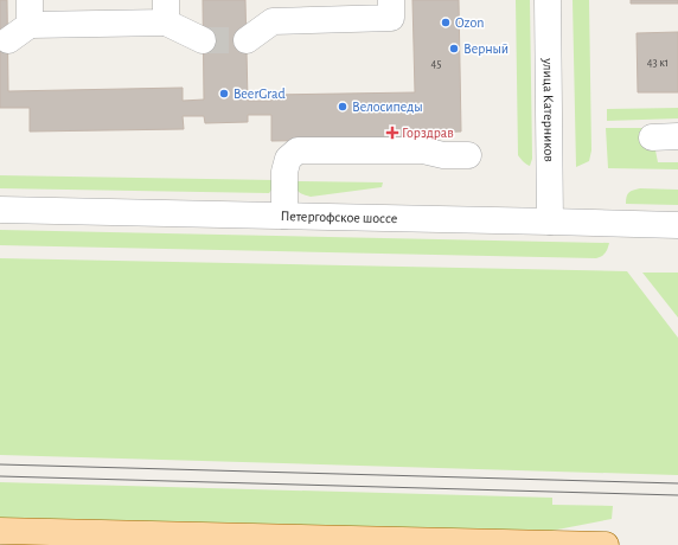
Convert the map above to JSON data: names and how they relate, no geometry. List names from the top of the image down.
{
  "streets": {
    "street": ["улица Катерников", "Петергофское шоссе"]
  },
  "crossings": [
    ["улица Катерников", "Петергофское шоссе"]
  ],
  "places": {
    "other": [
      "Ozon",
      "Верный",
      "BeerGrad",
      "Велосипеды"
    ],
    "health": ["Горздрав"]
  },
  "house_numbers": ["43 к1", "45"]
}
